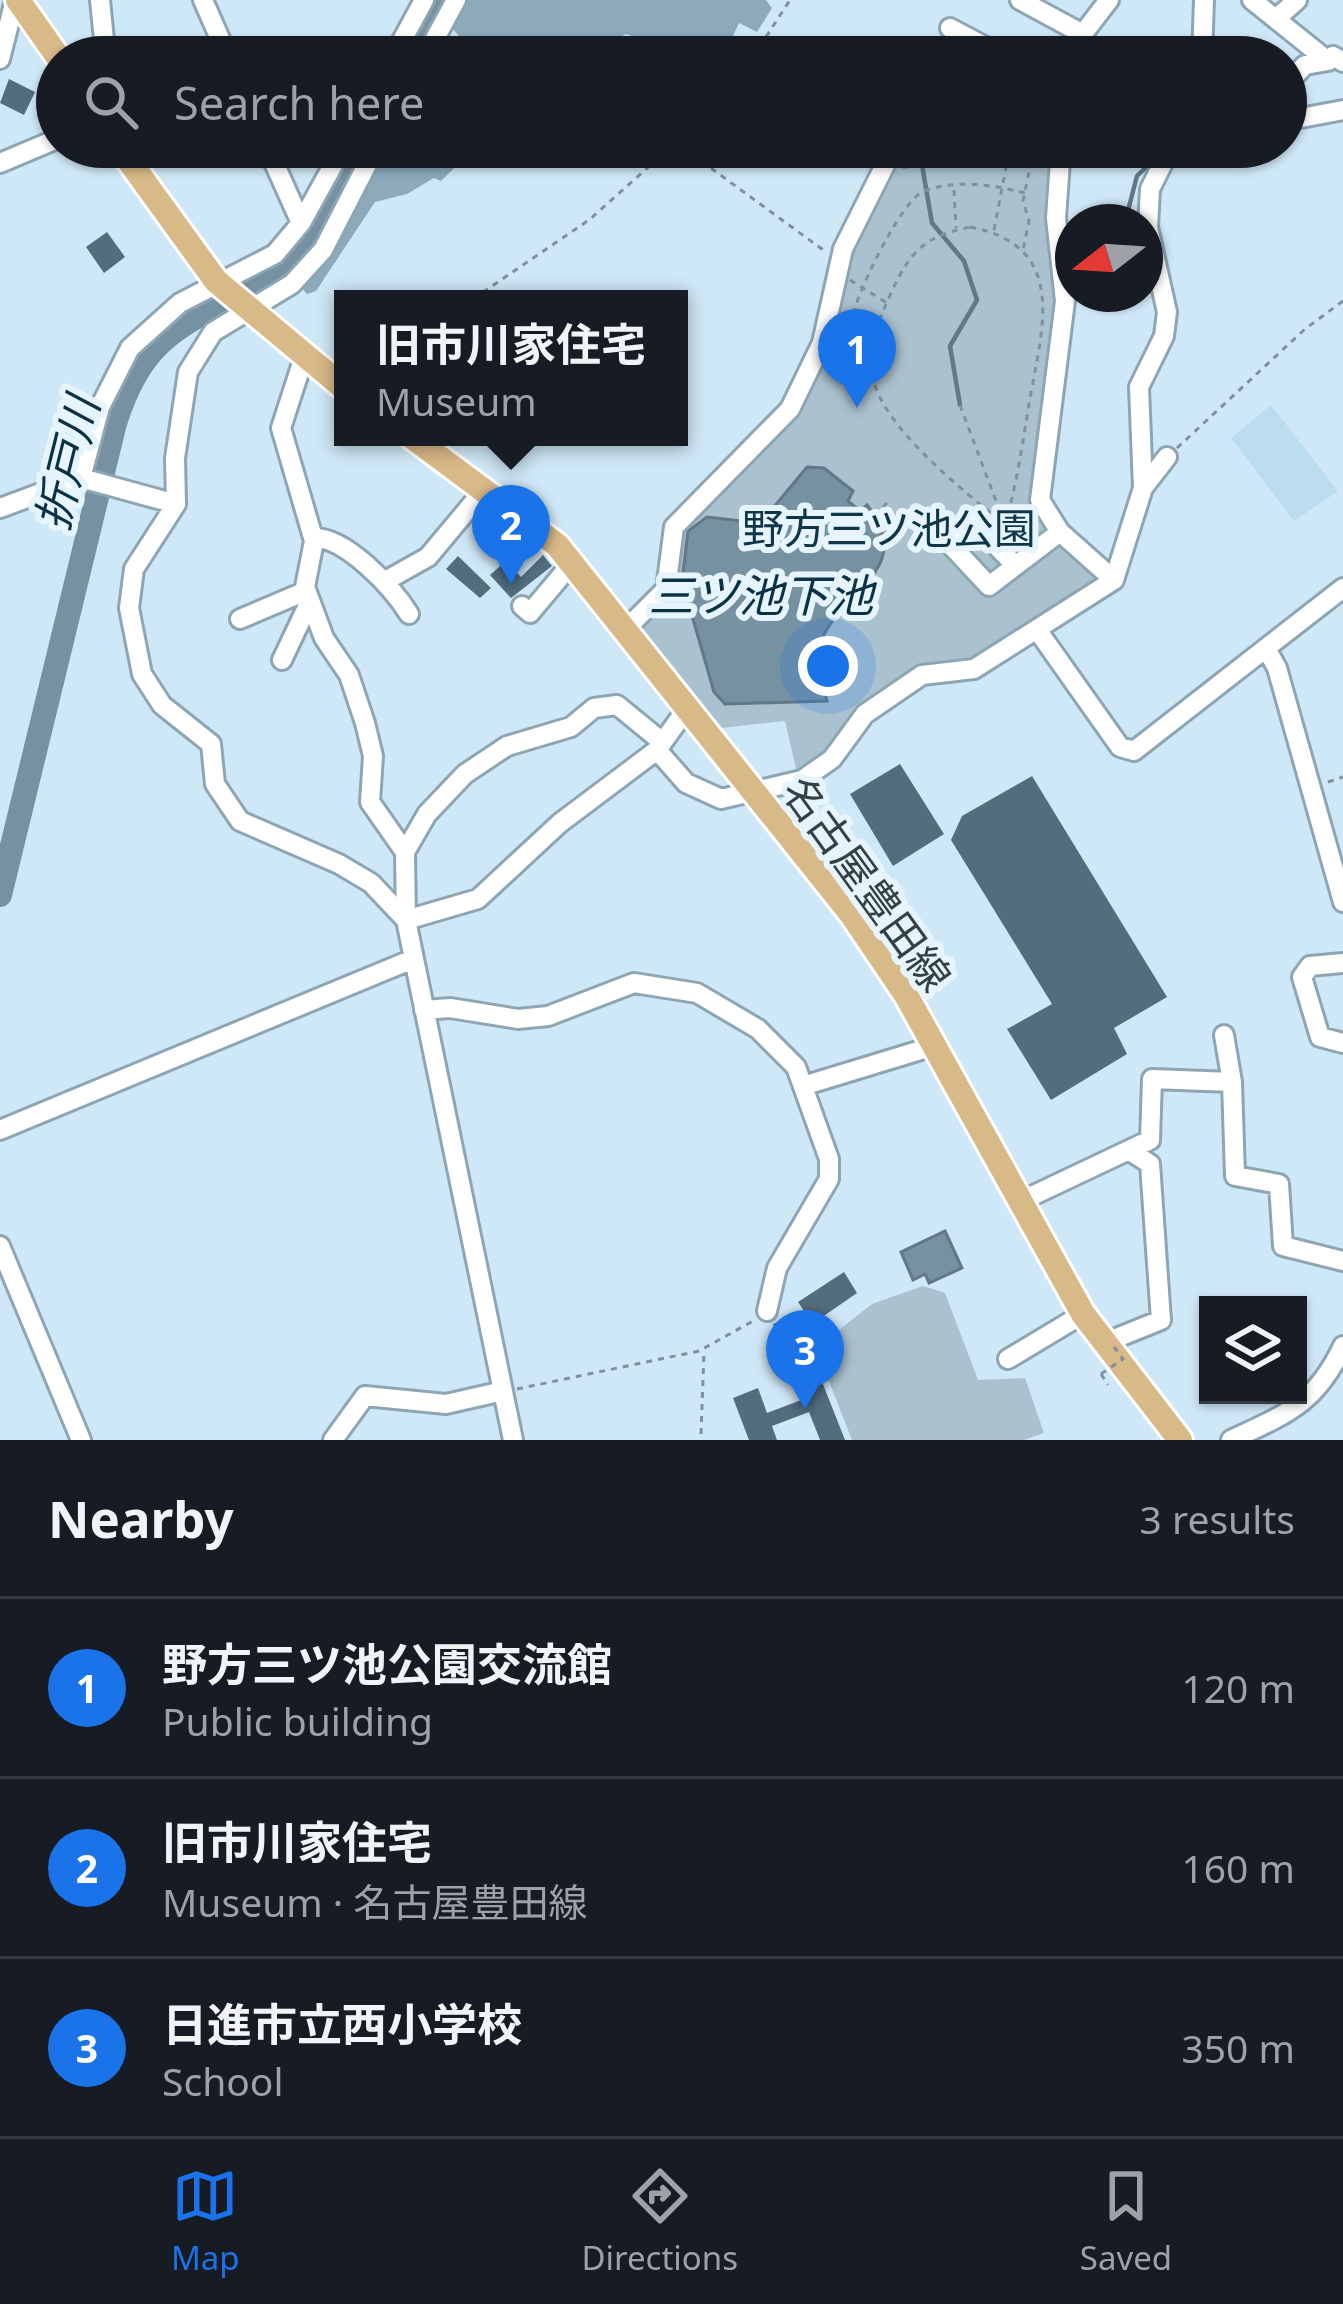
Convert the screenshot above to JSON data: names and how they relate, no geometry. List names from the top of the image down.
{
  "streets": {
    "main road": ["名古屋豊田線"]
  },
  "water": ["折戸川", "三ツ池下池"],
  "parks": ["野方三ツ池公園"],
  "north": "left",
  "page": {
    "search": "Search here",
    "popup": ["旧市川家住宅", "Museum"],
    "pins": ["1", "2", "3"],
    "heading": ["Nearby", "3 results"],
    "list": [
      {
        "mark": "1",
        "name": "野方三ツ池公園交流館",
        "note": "Public building",
        "value": "120 m"
      },
      {
        "mark": "2",
        "name": "旧市川家住宅",
        "note": "Museum · 名古屋豊田線",
        "value": "160 m"
      },
      {
        "mark": "3",
        "name": "日進市立西小学校",
        "note": "School",
        "value": "350 m"
      }
    ],
    "nav": ["Map", "Directions", "Saved"]
  }
}
